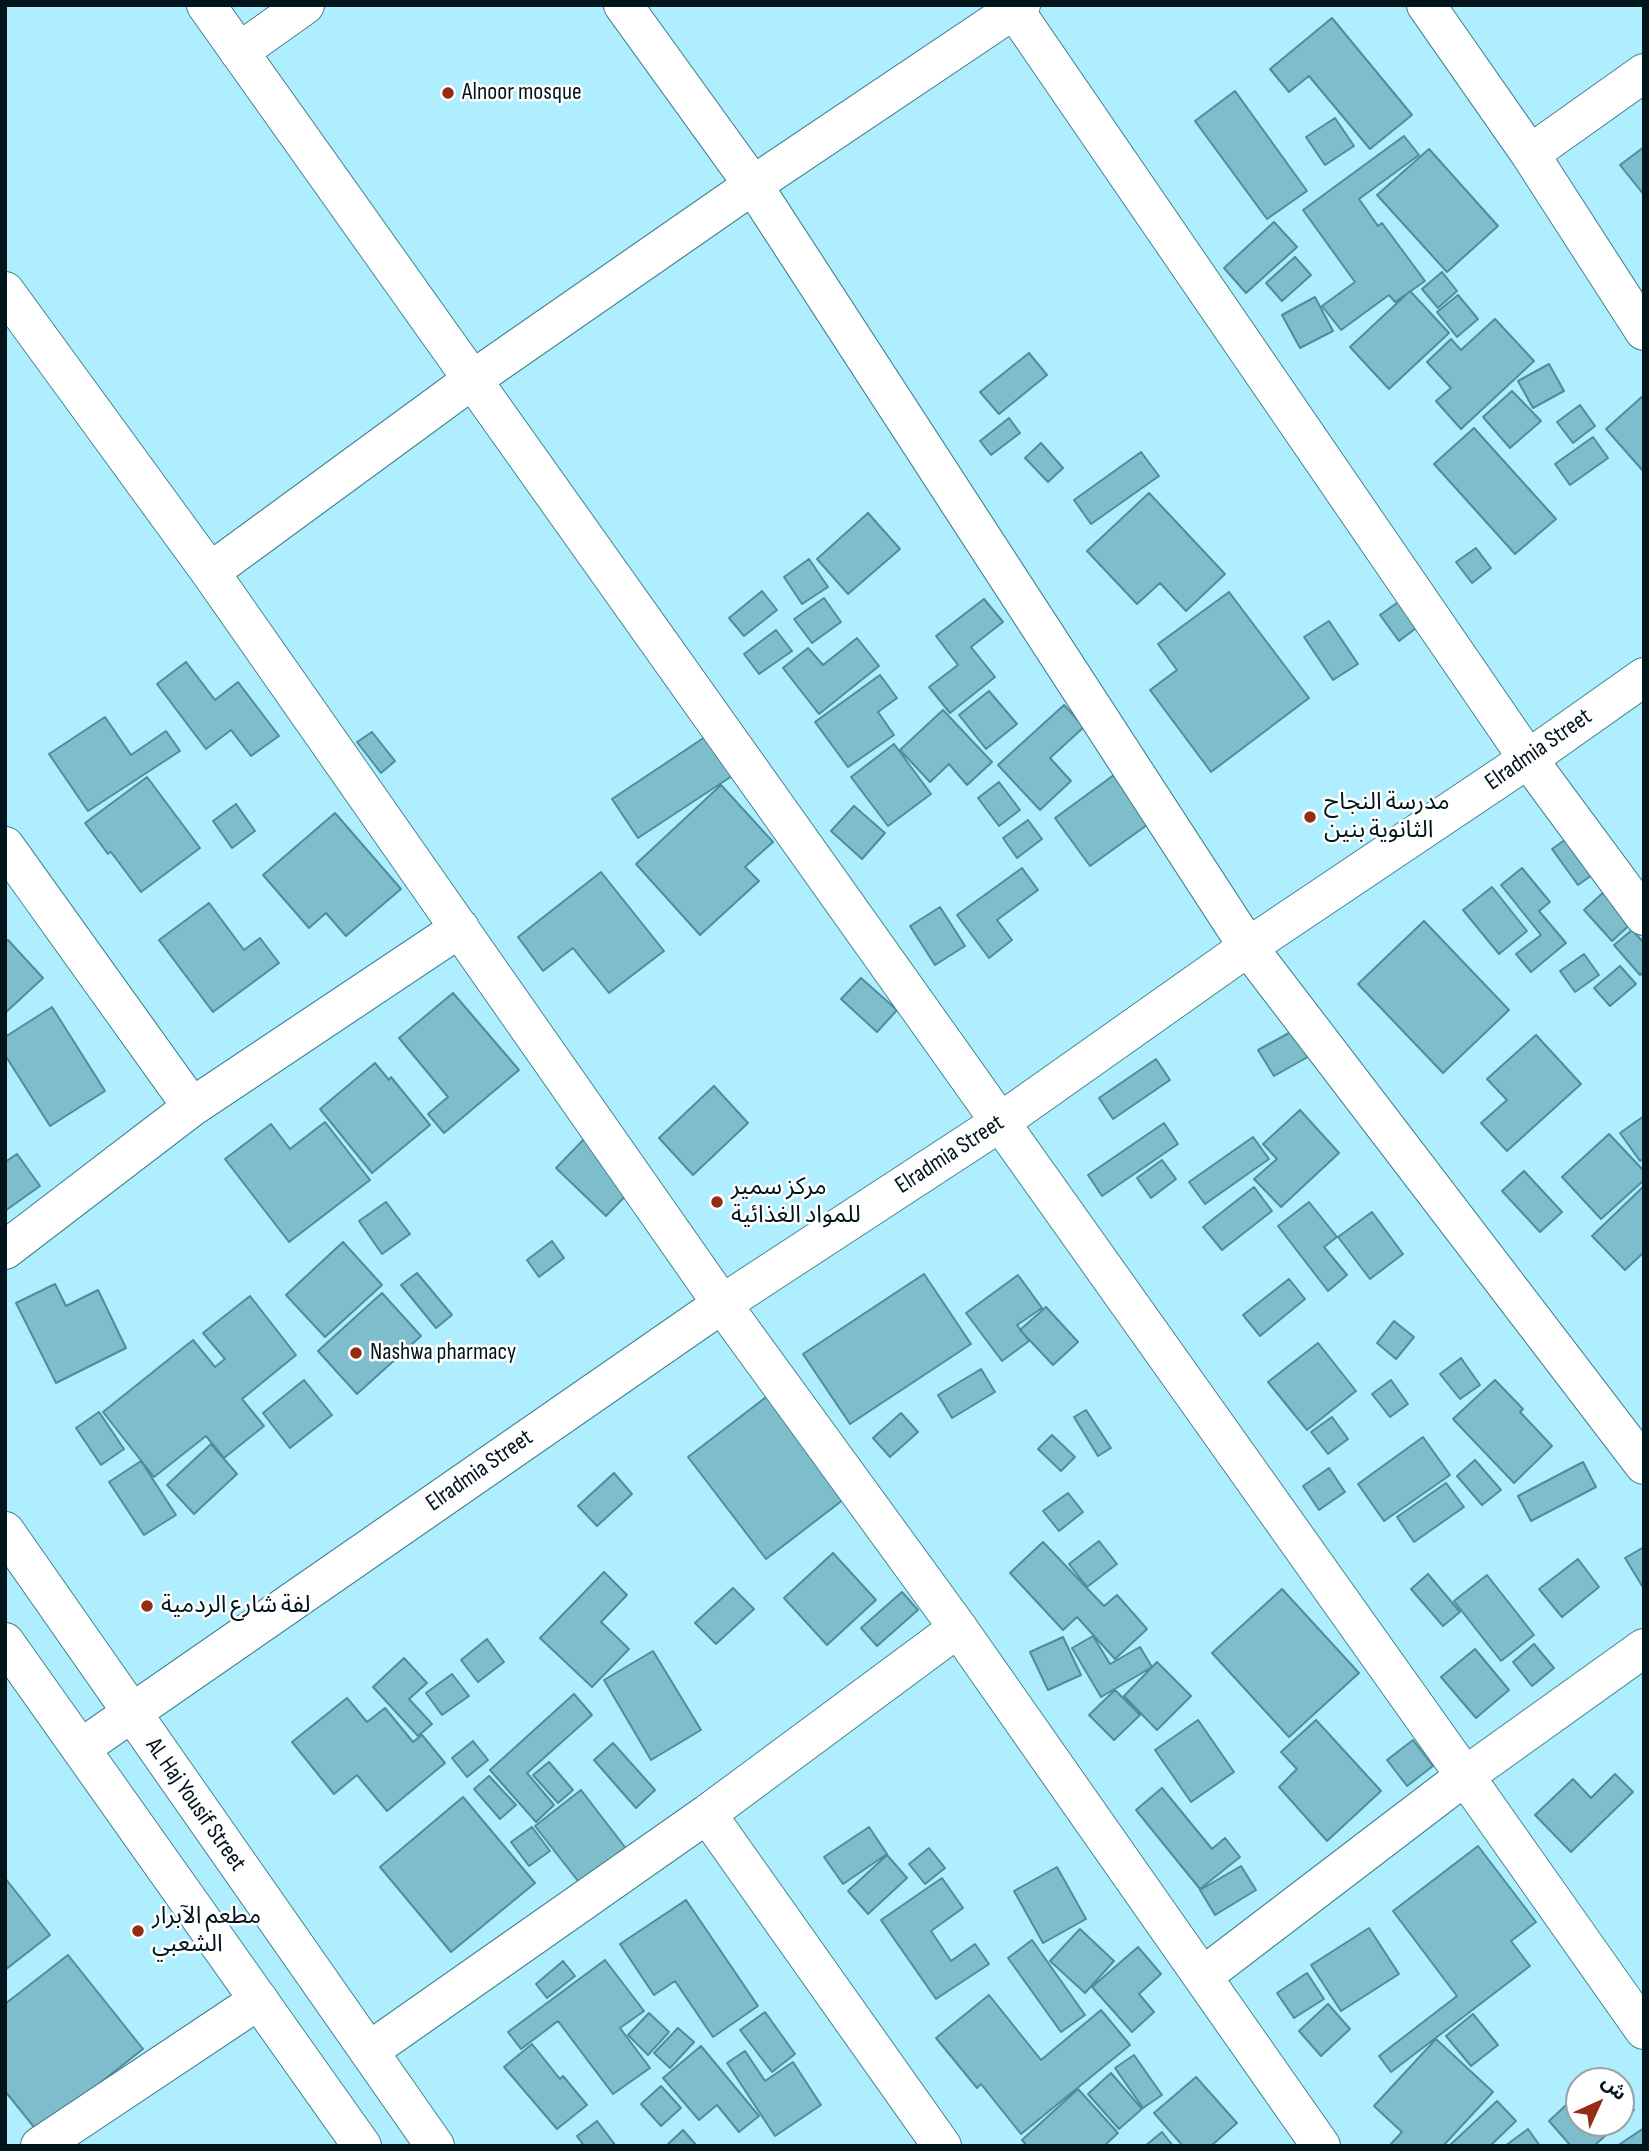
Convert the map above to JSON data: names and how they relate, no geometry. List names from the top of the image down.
{
  "streets": {
    "street": ["Elradmia Street", "AL Haj Yousif Street"]
  },
  "crossings": [
    ["Elradmia Street", "AL Haj Yousif Street"]
  ],
  "places": [
    "Alnoor mosque",
    "مدرسة النجاح الثانوية بنين",
    "مركز سمير للمواد الغذائية",
    "Nashwa pharmacy",
    "لفة شارع الردمية",
    "مطعم الآبرار الشعبي"
  ],
  "north": "top right"
}
